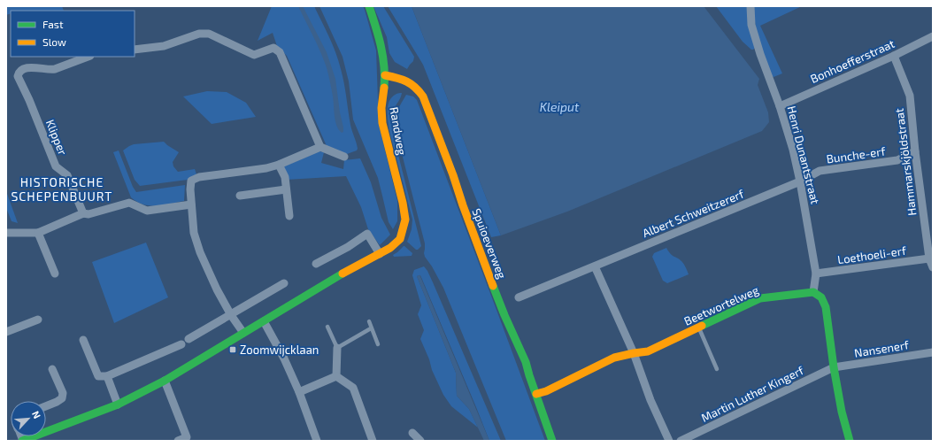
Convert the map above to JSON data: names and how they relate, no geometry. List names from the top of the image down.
{
  "streets": {
    "street": [
      "Bonhoefferstraat",
      "Randweg",
      "Klipper",
      "Henri Dunantstraat",
      "Bunche-erf",
      "Hammarskjöldstraat",
      "Albert Schweitzererf",
      "Spuioeverweg",
      "Loethoeli-erf",
      "Beetwortelweg",
      "Nansenerf",
      "Martin Luther Kingerf"
    ]
  },
  "crossings": [
    ["Bonhoefferstraat", "Henri Dunantstraat"],
    ["Bonhoefferstraat", "Hammarskjöldstraat"],
    ["Randweg", "Spuioeverweg"],
    ["Henri Dunantstraat", "Bunche-erf"],
    ["Henri Dunantstraat", "Albert Schweitzererf"],
    ["Henri Dunantstraat", "Loethoeli-erf"],
    ["Henri Dunantstraat", "Beetwortelweg"],
    ["Bunche-erf", "Hammarskjöldstraat"],
    ["Bunche-erf", "Albert Schweitzererf"],
    ["Hammarskjöldstraat", "Loethoeli-erf"],
    ["Spuioeverweg", "Beetwortelweg"],
    ["Nansenerf", "Martin Luther Kingerf"]
  ],
  "districts": ["HISTORISCHE SCHEPENBUURT"],
  "water": ["Kleiput"],
  "places": {
    "transit": ["Zoomwijcklaan"]
  },
  "legend": ["Fast", "Slow"],
  "north": "top right"
}
